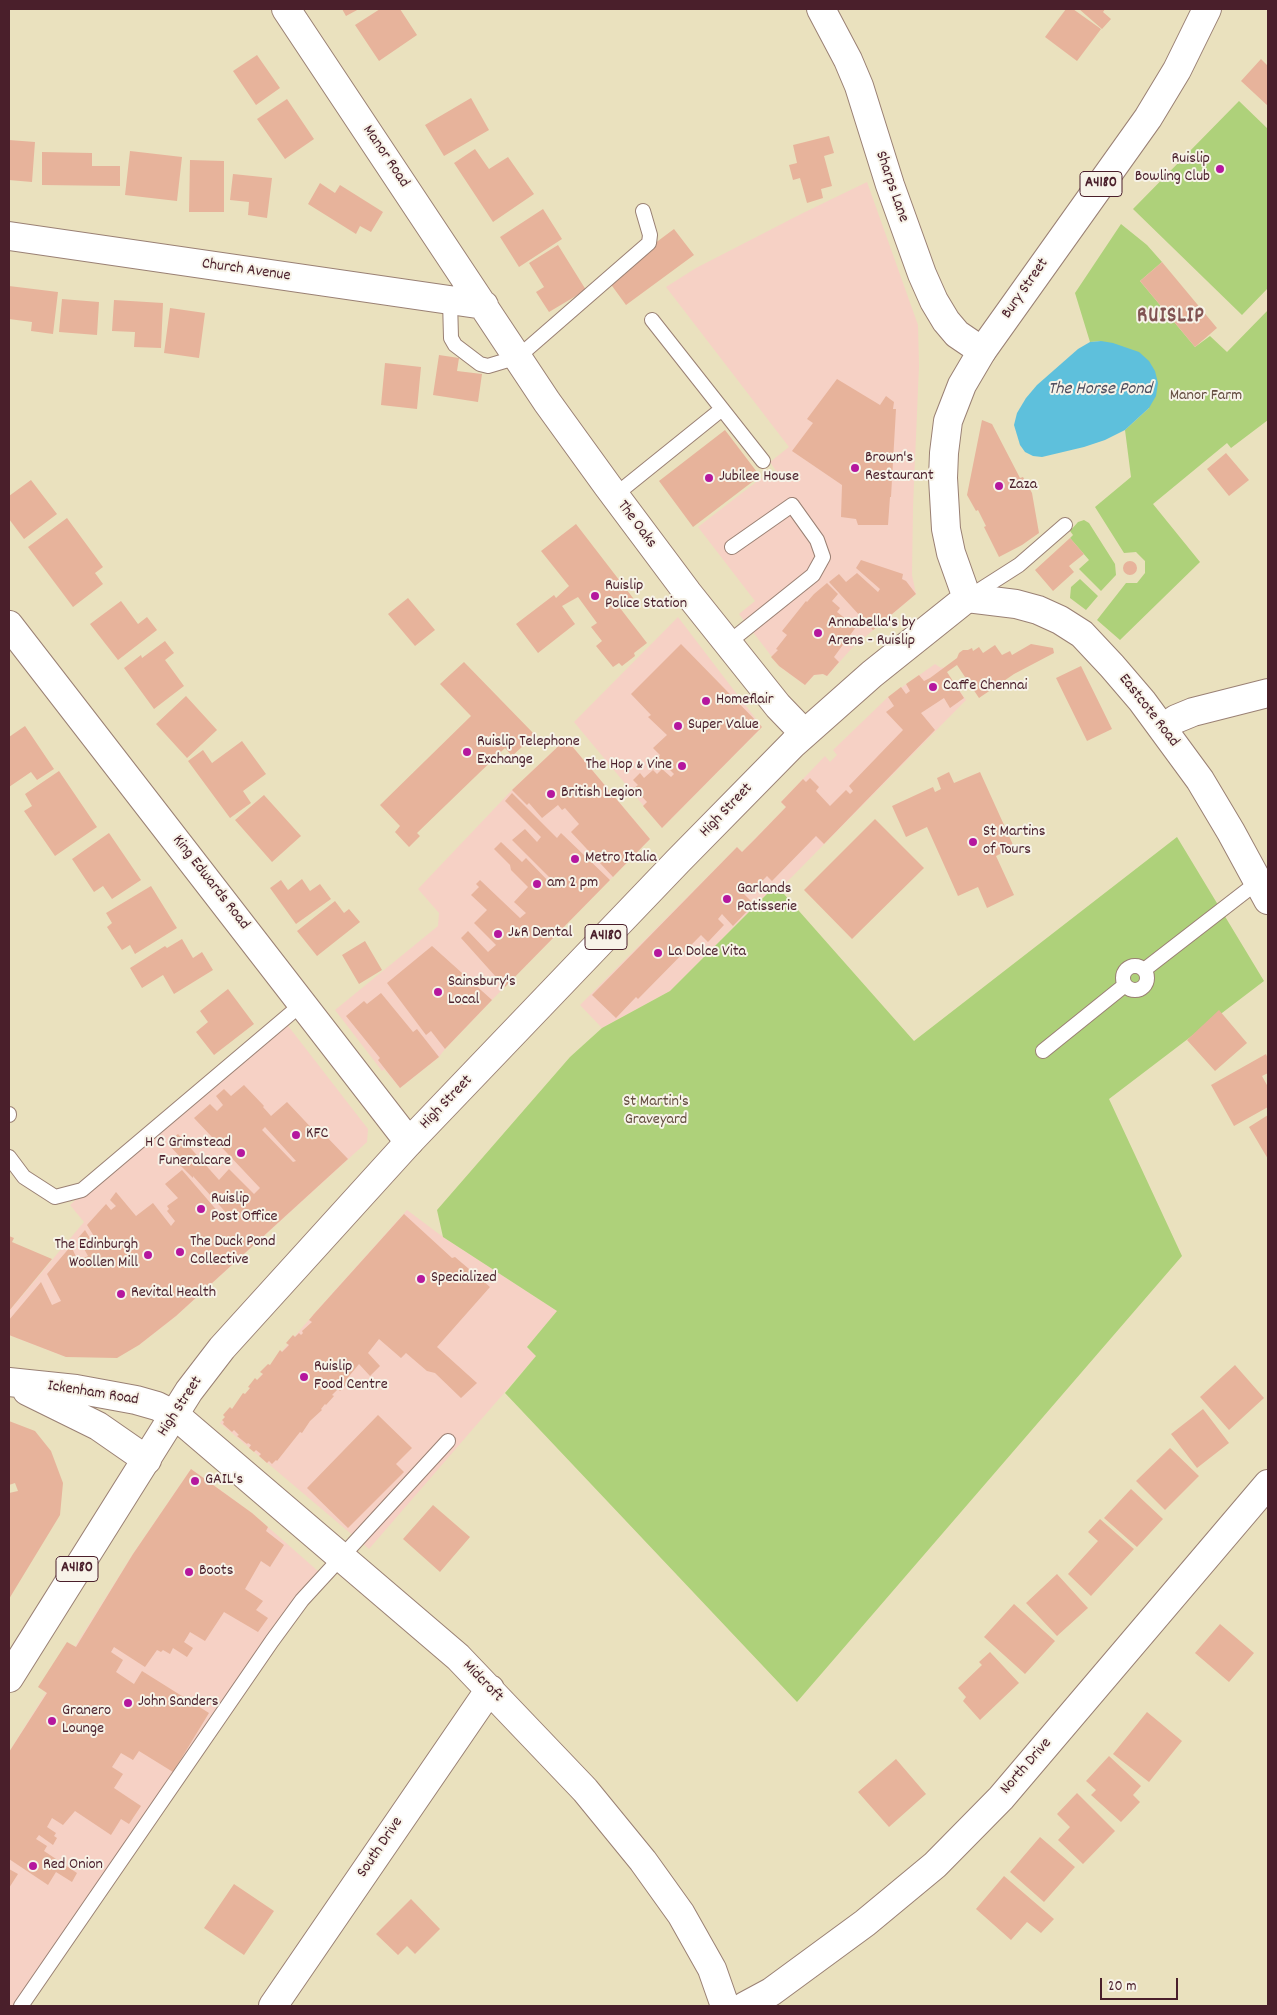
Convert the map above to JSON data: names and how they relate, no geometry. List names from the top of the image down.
{
  "streets": {
    "street": [
      "Manor Road",
      "A4180",
      "Sharps Lane",
      "Church Avenue",
      "Bury Street",
      "The Oaks",
      "Eastcote Road",
      "High Street",
      "King Edwards Road",
      "Ickenham Road",
      "Midcroft",
      "North Drive",
      "South Drive"
    ]
  },
  "crossings": [
    ["Manor Road", "Church Avenue"],
    ["Manor Road", "The Oaks"],
    ["Sharps Lane", "Bury Street"],
    ["Church Avenue", "The Oaks"],
    ["Bury Street", "Eastcote Road"],
    ["Bury Street", "High Street"],
    ["The Oaks", "High Street"],
    ["Eastcote Road", "High Street"],
    ["High Street", "King Edwards Road"],
    ["High Street", "Ickenham Road"],
    ["High Street", "Midcroft"],
    ["Ickenham Road", "Midcroft"],
    ["Midcroft", "South Drive"]
  ],
  "districts": ["RUISLIP"],
  "water": ["The Horse Pond"],
  "parks": ["Manor Farm", "St Martin's Graveyard"],
  "places": [
    "Ruislip Bowling Club",
    "Brown's Restaurant",
    "Jubilee House",
    "Zaza",
    "Ruislip Police Station",
    "Annabella's by Arens - Ruislip",
    "Caffe Chennai",
    "Homeflair",
    "Super Value",
    "Ruislip Telephone Exchange",
    "The Hop & Vine",
    "British Legion",
    "St Martins of Tours",
    "Metro Italia",
    "am 2 pm",
    "Garlands Patisserie",
    "J&R Dental",
    "La Dolce Vita",
    "Sainsbury's Local",
    "KFC",
    "H C Grimstead Funeralcare",
    "Ruislip Post Office",
    "The Duck Pond Collective",
    "The Edinburgh Woollen Mill",
    "Specialized",
    "Revital Health",
    "Ruislip Food Centre",
    "GAIL's",
    "Boots",
    "John Sanders",
    "Granero Lounge",
    "Red Onion"
  ],
  "scale_bar": "20 m"
}
